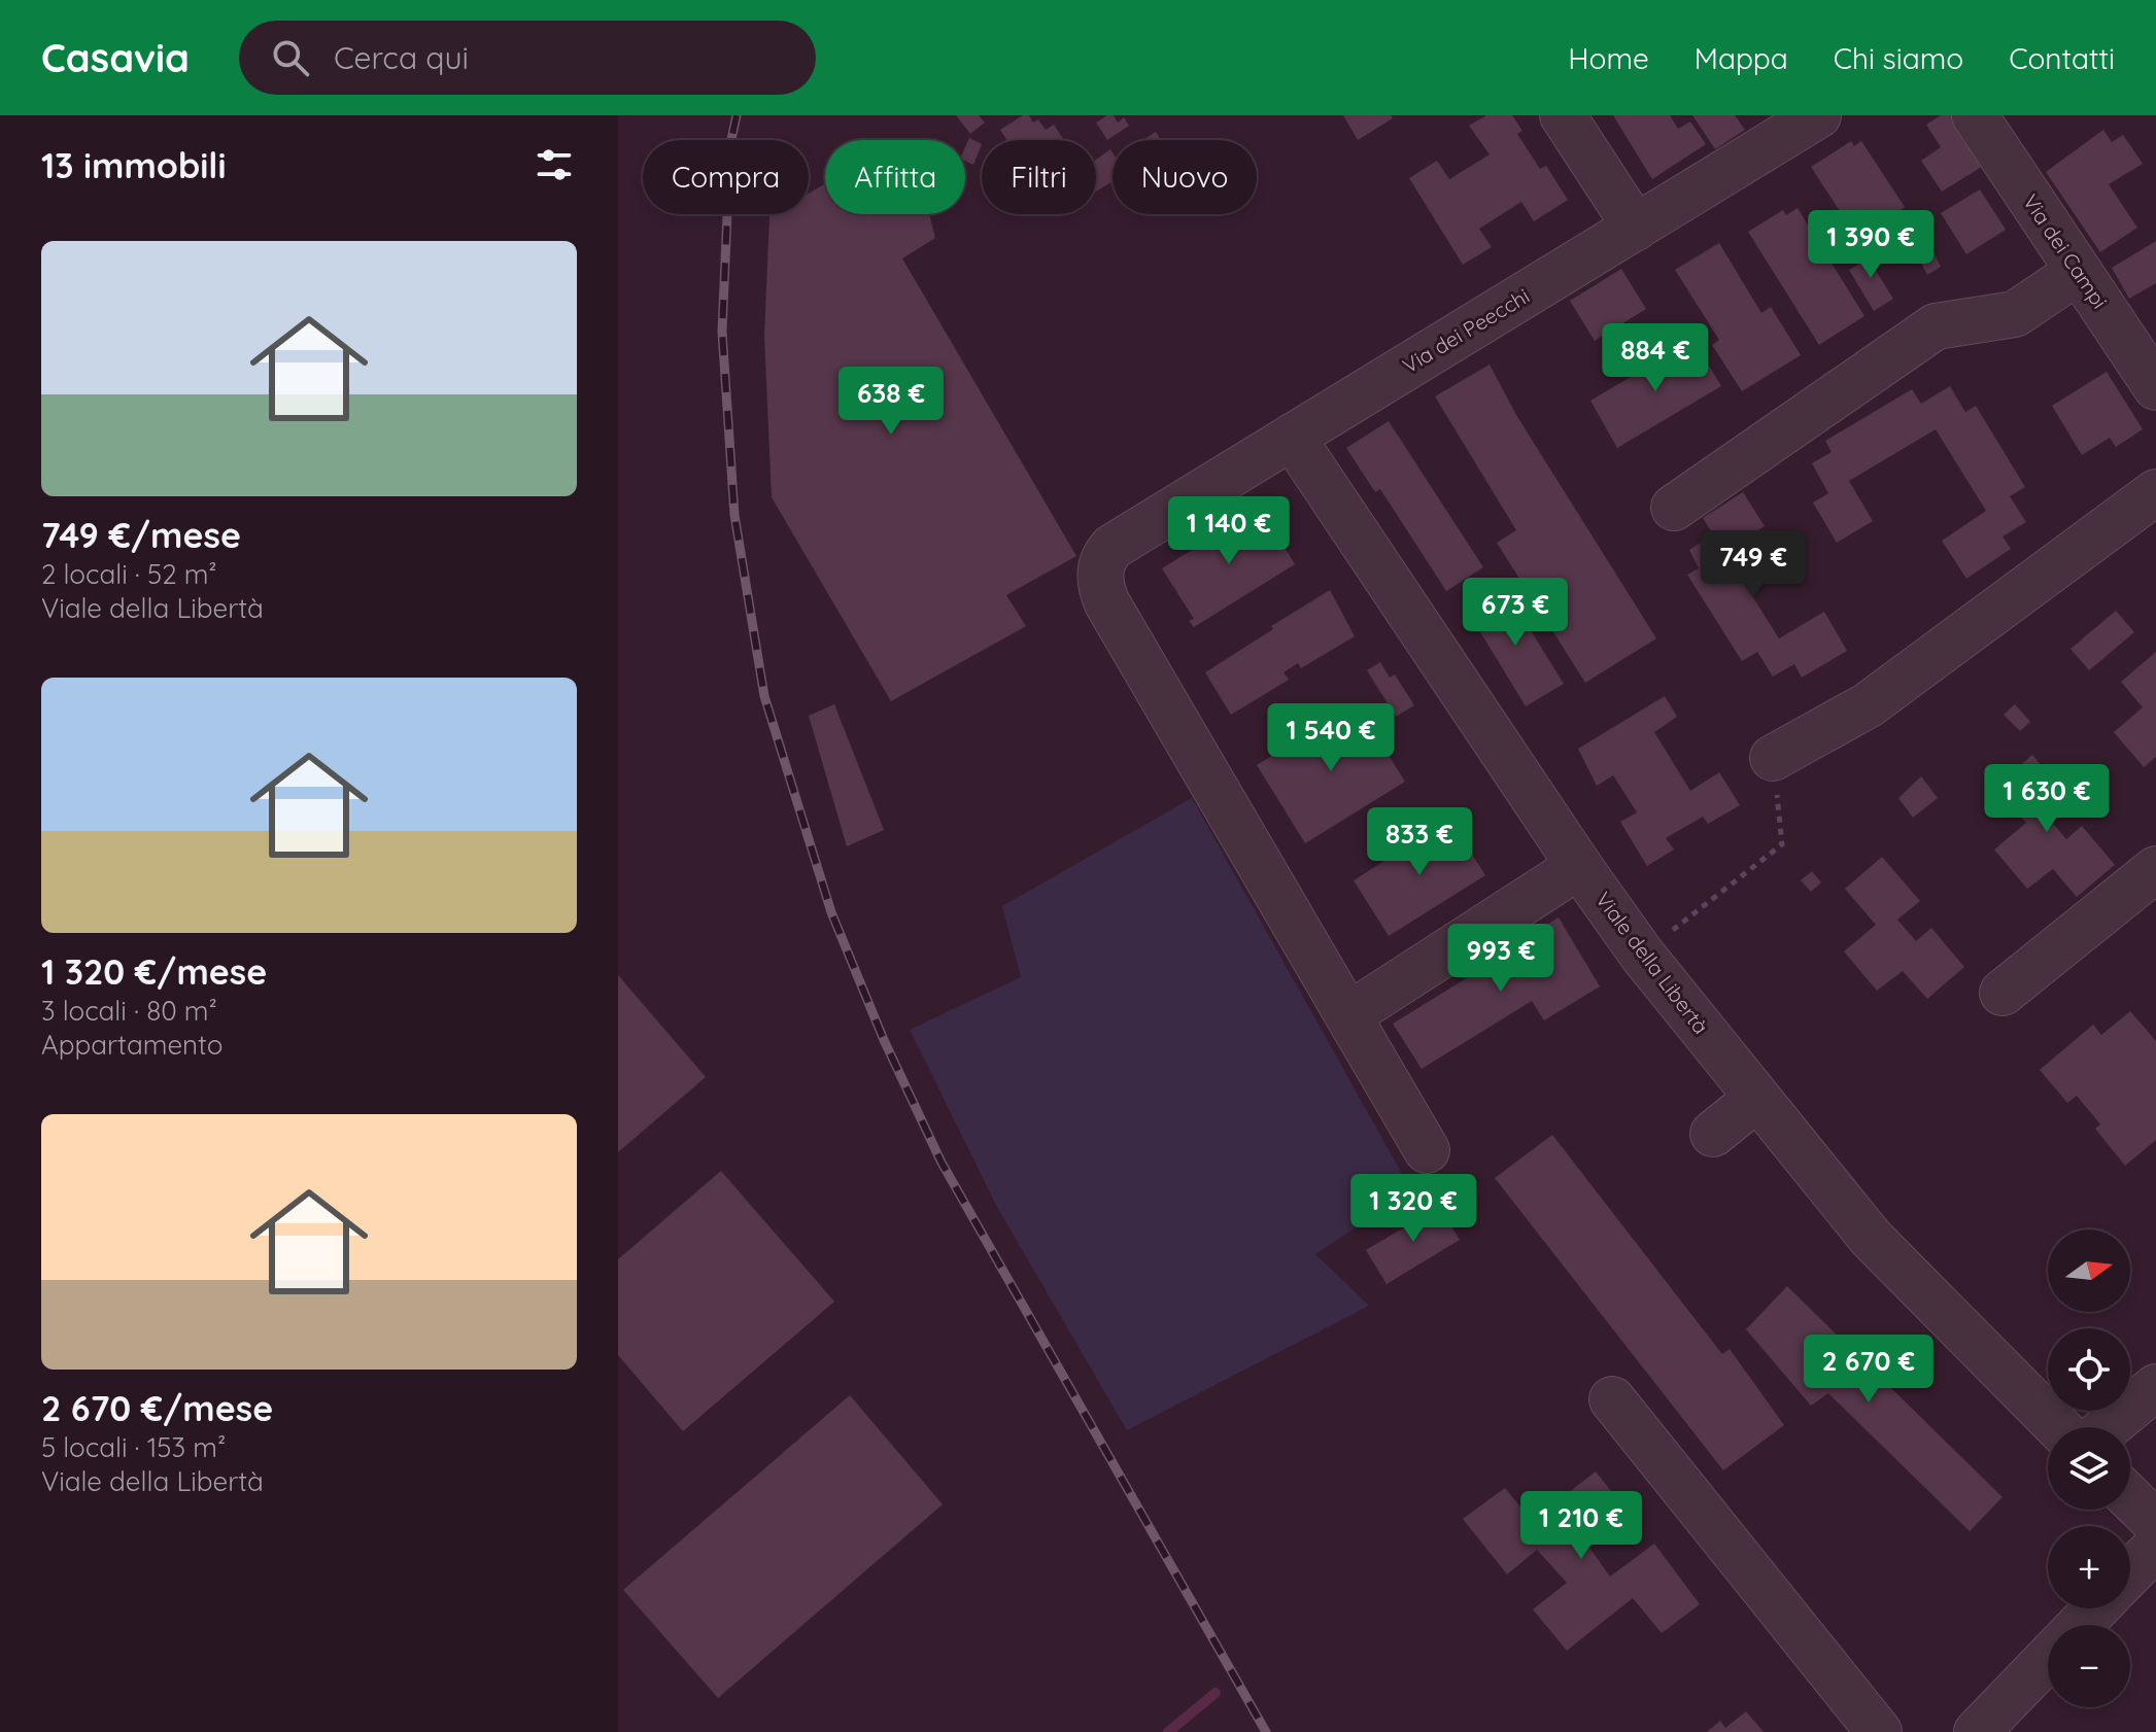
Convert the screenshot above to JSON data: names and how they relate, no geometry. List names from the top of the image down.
{
  "streets": {
    "street": ["Via dei Campi", "Via dei Peecchi", "Viale della Libertà"]
  },
  "crossings": [
    ["Via dei Peecchi", "Viale della Libertà"]
  ],
  "north": "right",
  "page": {
    "header": "Casavia",
    "search": "Cerca qui",
    "nav": [
      "Home",
      "Mappa",
      "Chi siamo",
      "Contatti"
    ],
    "heading": "13 immobili",
    "chip": [
      "Compra",
      "Affitta",
      "Filtri",
      "Nuovo"
    ],
    "price": [
      "1 390 €",
      "884 €",
      "638 €",
      "1 140 €",
      "749 €",
      "673 €",
      "1 540 €",
      "1 630 €",
      "833 €",
      "993 €",
      "1 320 €",
      "2 670 €",
      "1 210 €"
    ],
    "list": [
      {
        "name": "749 €/mese",
        "note": "2 locali · 52 m² · Viale della Libertà"
      },
      {
        "name": "1 320 €/mese",
        "note": "3 locali · 80 m² · Appartamento"
      },
      {
        "name": "2 670 €/mese",
        "note": "5 locali · 153 m² · Viale della Libertà"
      }
    ],
    "map_buttons": ["+", "−"]
  }
}
